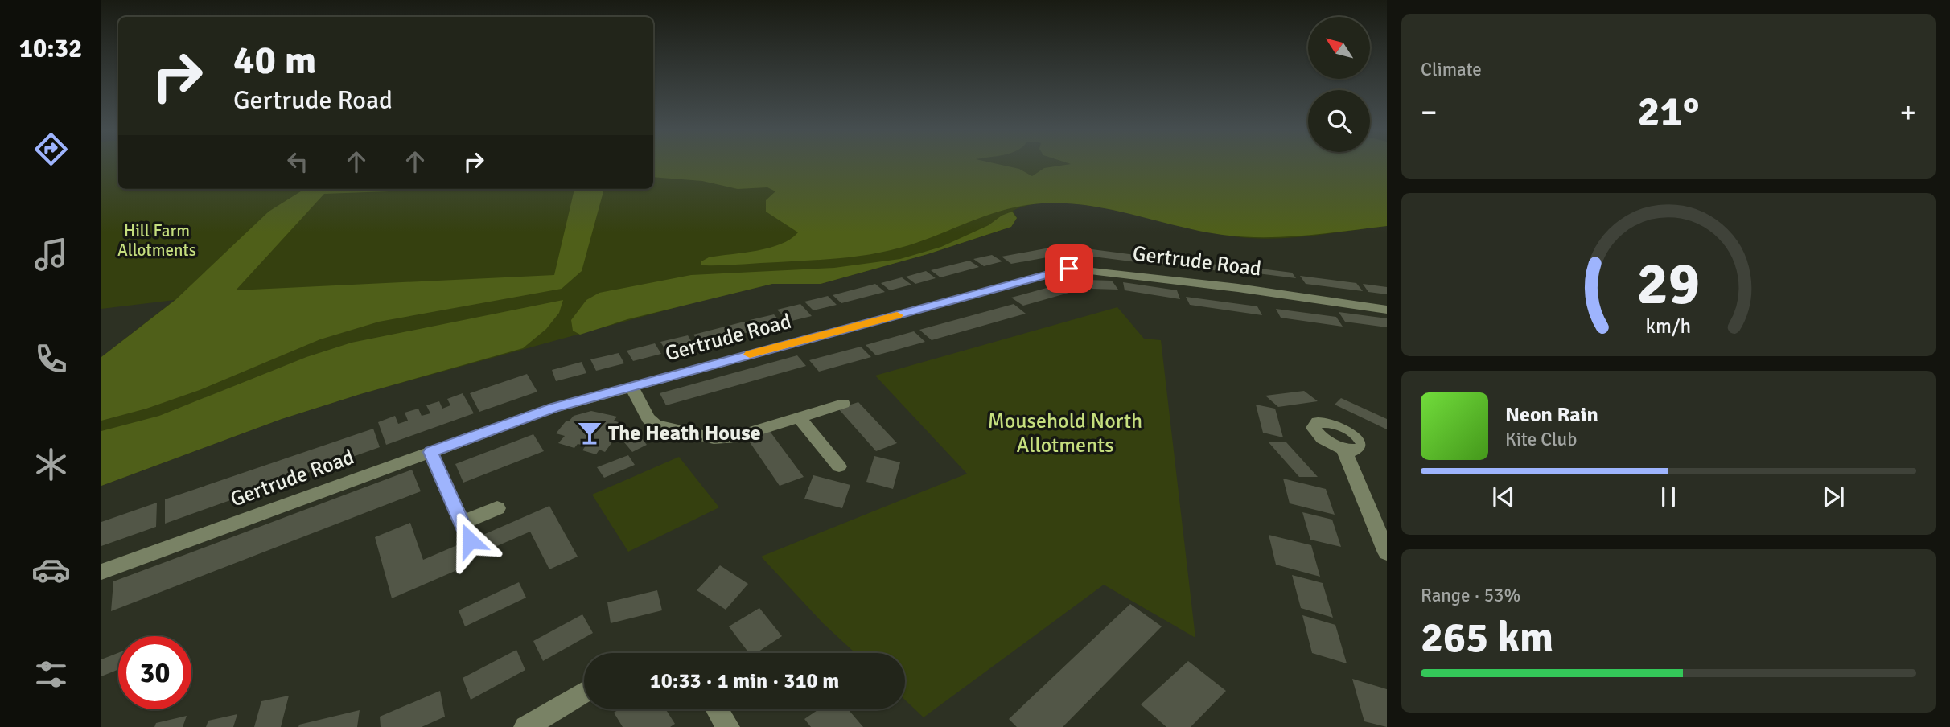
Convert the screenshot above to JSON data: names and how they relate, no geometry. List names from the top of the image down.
{
  "streets": {
    "street": ["Gertrude Road"]
  },
  "parks": ["Hill Farm Allotments", "Mousehold North Allotments"],
  "places": {
    "bar": ["The Heath House"]
  },
  "north": "top left",
  "page": {
    "tabs": "10:32",
    "tile": [
      "Climate",
      ["Range · 53%", "265 km"]
    ],
    "turn": ["40 m", "Gertrude Road"],
    "heat": ["−", "21°", "+"],
    "song": ["Neon Rain", "Kite Club"],
    "limit": "30",
    "trip": "10:33 · 1 min · 310 m",
    "gauge": ["29", "km/h"]
  }
}
